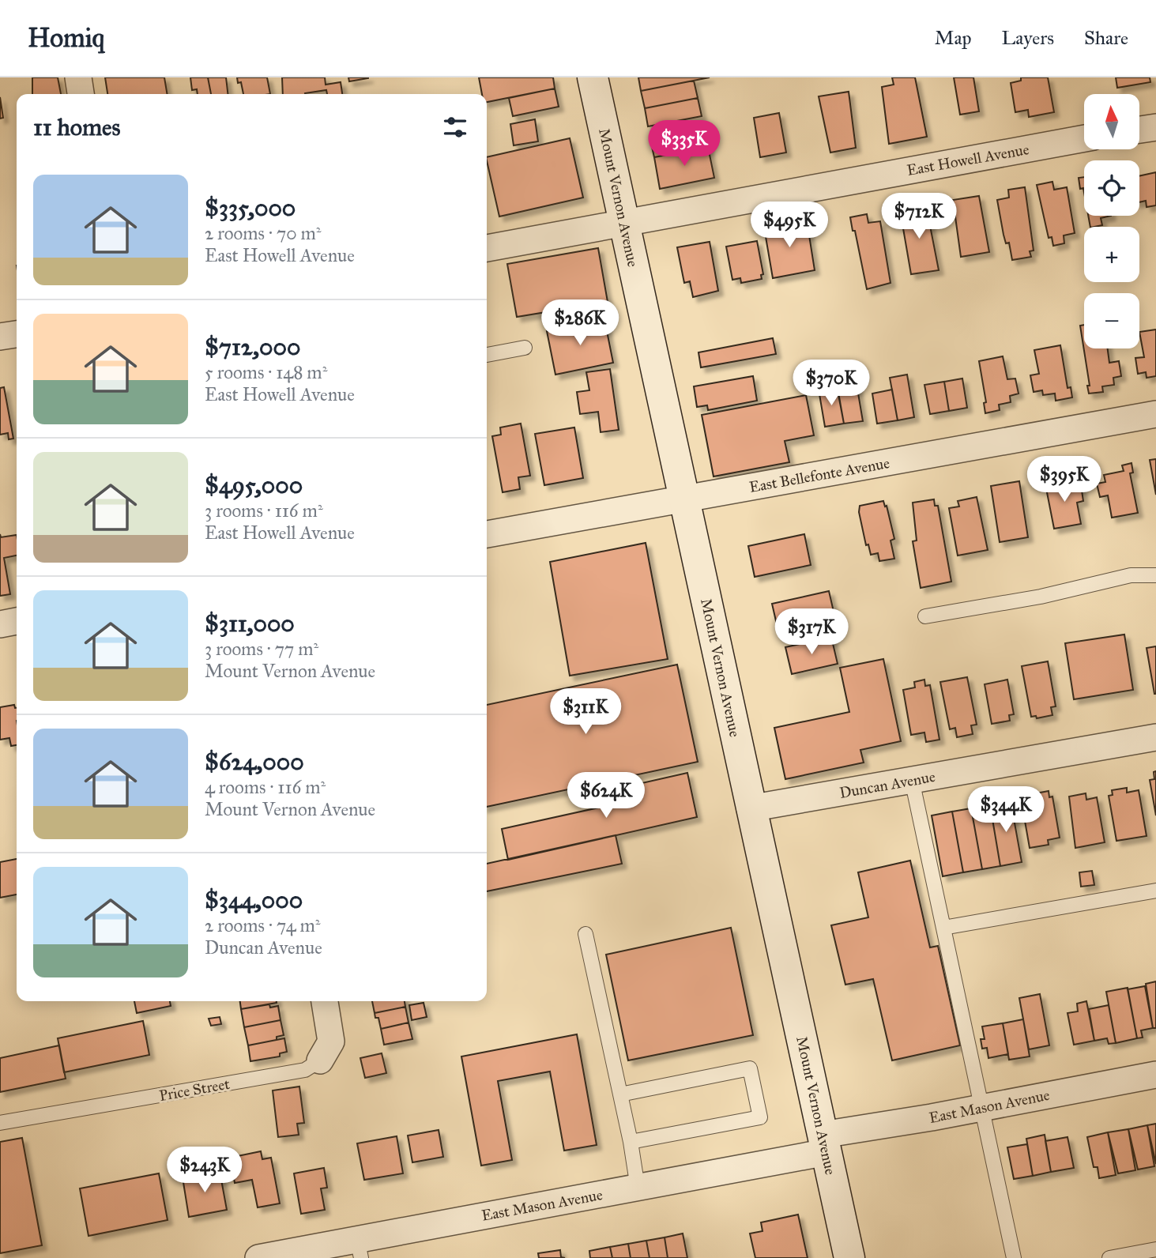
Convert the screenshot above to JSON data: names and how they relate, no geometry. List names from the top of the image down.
{
  "streets": {
    "main road": ["Mount Vernon Avenue"],
    "street": [
      "East Howell Avenue",
      "East Bellefonte Avenue",
      "Duncan Avenue",
      "Price Street",
      "East Mason Avenue"
    ]
  },
  "crossings": [
    ["East Howell Avenue", "Mount Vernon Avenue"],
    ["Mount Vernon Avenue", "East Bellefonte Avenue"],
    ["Mount Vernon Avenue", "Duncan Avenue"],
    ["Mount Vernon Avenue", "East Mason Avenue"]
  ],
  "north": "top",
  "page": {
    "header": "Homiq",
    "nav": ["Map", "Layers", "Share"],
    "map_buttons": ["+", "−"],
    "heading": "11 homes",
    "price": [
      "$335K",
      "$712K",
      "$495K",
      "$286K",
      "$370K",
      "$395K",
      "$317K",
      "$311K",
      "$624K",
      "$344K",
      "$243K"
    ],
    "list": [
      {
        "name": "$335,000",
        "note": "2 rooms · 70 m² · East Howell Avenue"
      },
      {
        "name": "$712,000",
        "note": "5 rooms · 148 m² · East Howell Avenue"
      },
      {
        "name": "$495,000",
        "note": "3 rooms · 116 m² · East Howell Avenue"
      },
      {
        "name": "$311,000",
        "note": "3 rooms · 77 m² · Mount Vernon Avenue"
      },
      {
        "name": "$624,000",
        "note": "4 rooms · 116 m² · Mount Vernon Avenue"
      },
      {
        "name": "$344,000",
        "note": "2 rooms · 74 m² · Duncan Avenue"
      }
    ]
  }
}
